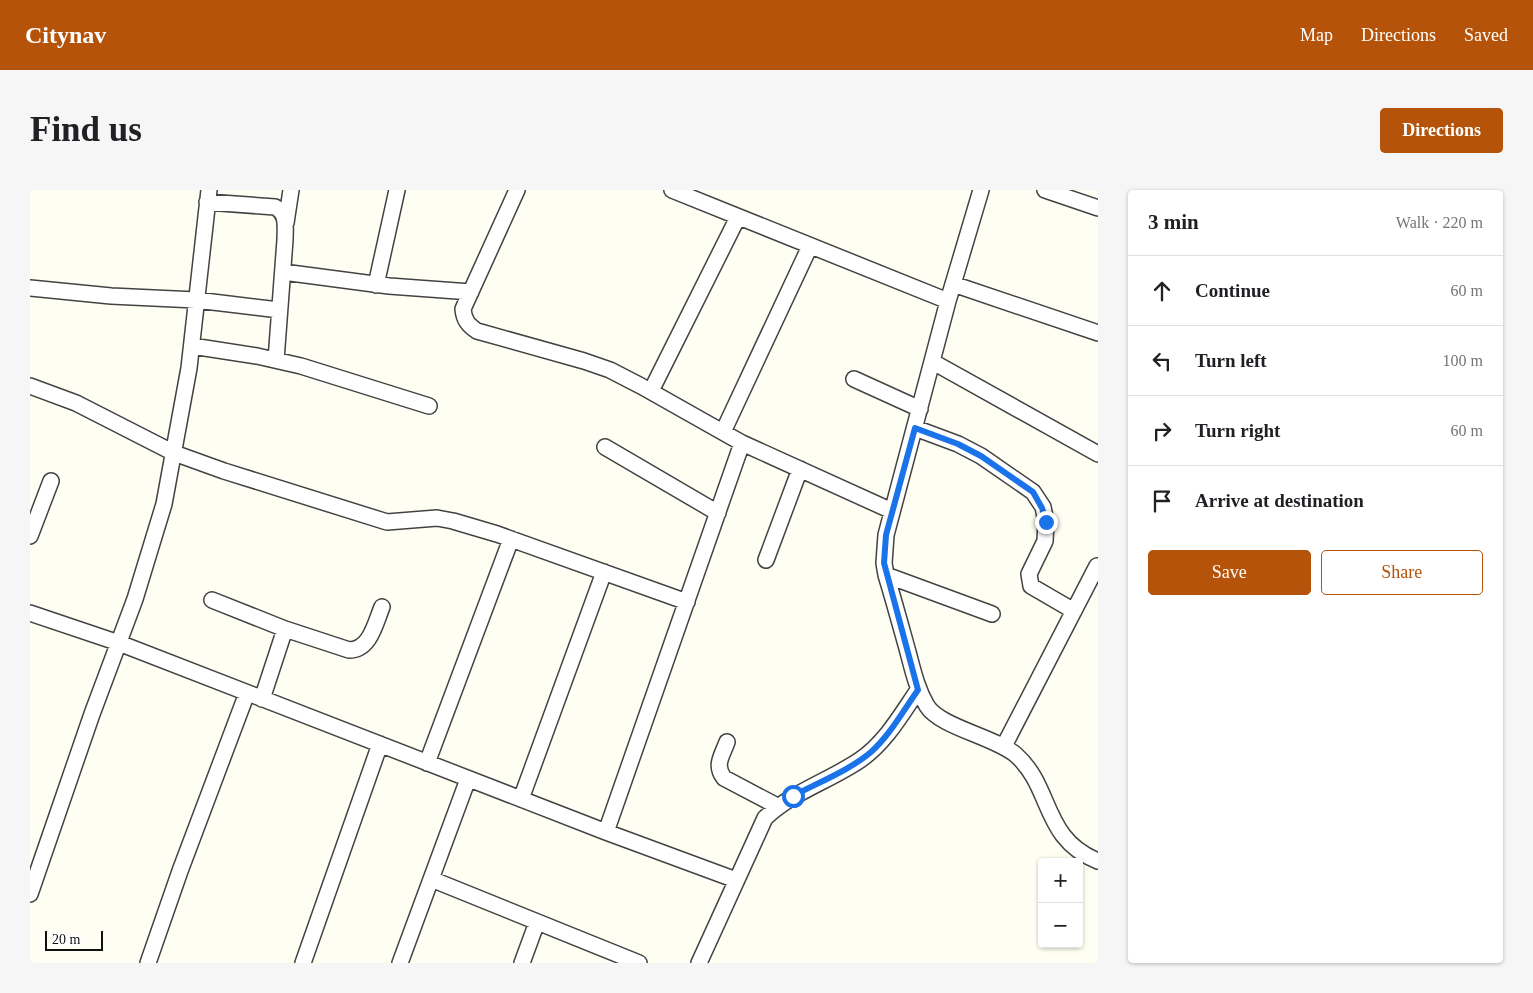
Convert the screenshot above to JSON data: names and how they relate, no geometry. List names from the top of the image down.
{
  "scale_bar": "20 m",
  "page": {
    "header": "Citynav",
    "nav": ["Map", "Directions", "Saved"],
    "buttons": [
      "Directions",
      ["Save", "Share"]
    ],
    "title": "Find us",
    "heading": ["3 min", "Walk · 220 m"],
    "list": [
      ["Continue", "60 m"],
      ["Turn left", "100 m"],
      ["Turn right", "60 m"],
      "Arrive at destination"
    ],
    "map_buttons": ["+", "−"],
    "scale": "20 m"
  }
}
